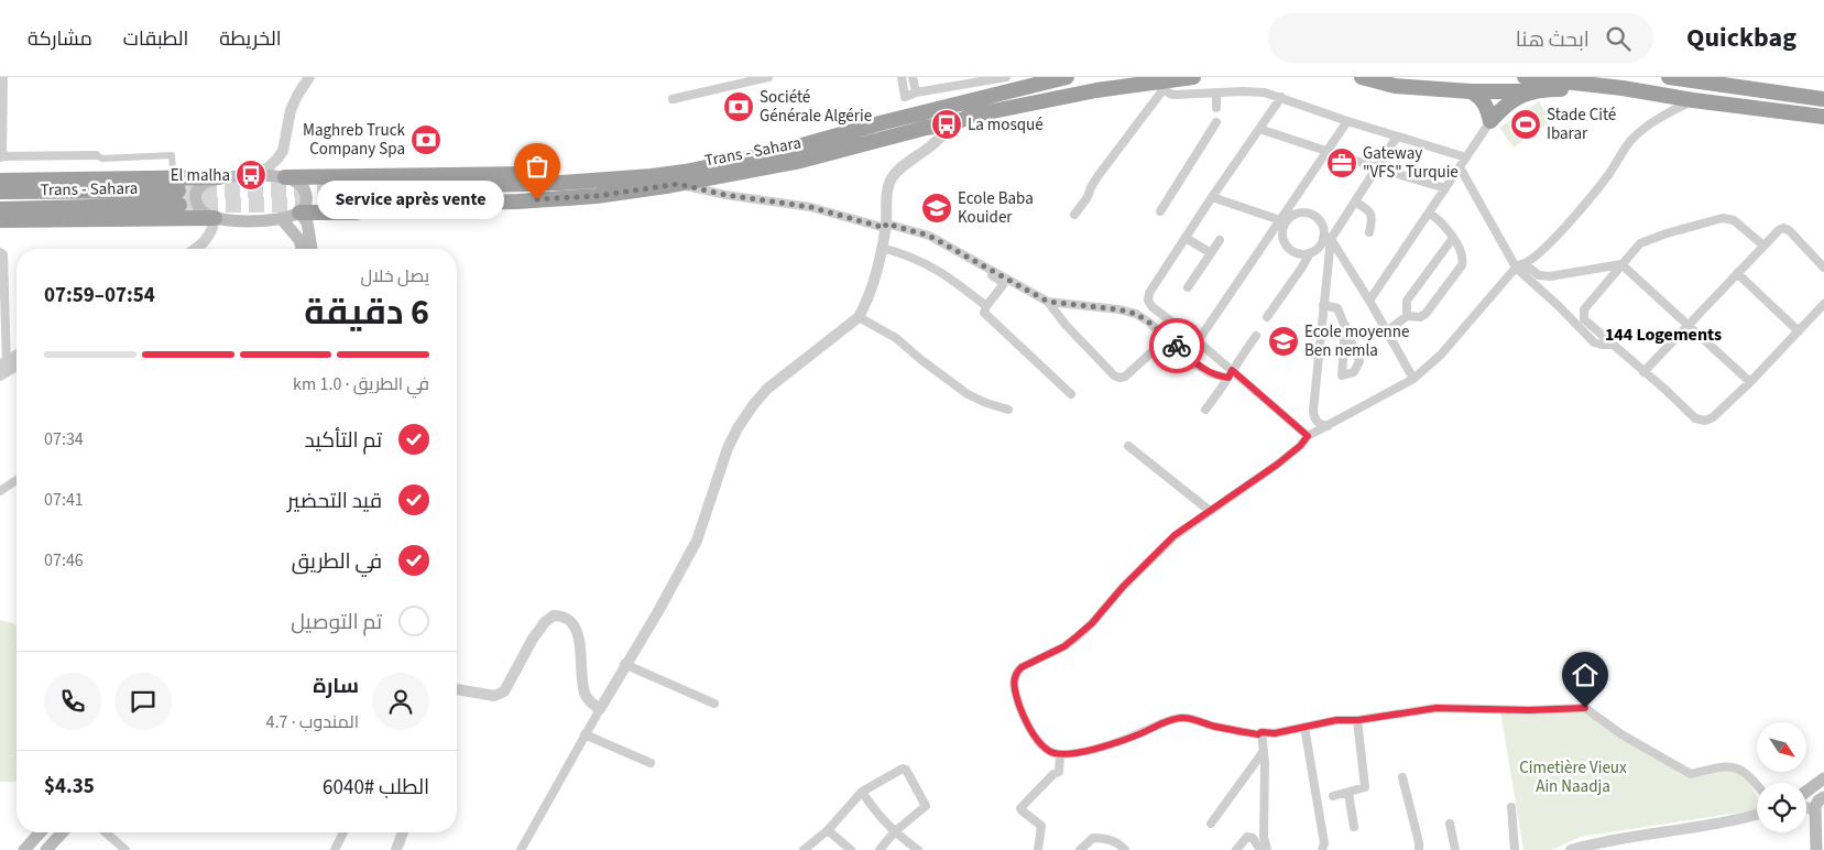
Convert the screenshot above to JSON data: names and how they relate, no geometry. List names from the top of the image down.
{
  "streets": {
    "highway": ["Trans - Sahara"]
  },
  "districts": ["144 Logements"],
  "parks": ["Cimetière Vieux Ain Naadja"],
  "places": {
    "bank": ["Société Générale Algérie", "Maghreb Truck Company Spa"],
    "bus stop": ["La mosqué", "El malha"],
    "sports": ["Stade Cité Ibarar"],
    "office": ["Gateway \"VFS\" Turquie"],
    "other": ["Service après vente"],
    "school or university": ["Ecole Baba Kouider", "Ecole moyenne Ben nemla"]
  },
  "north": "bottom right",
  "page": {
    "header": "Quickbag",
    "search": "ابحث هنا",
    "nav": ["الخريطة", "الطبقات", "مشاركة"],
    "bubble": "Service après vente",
    "heading": ["6 دقيقة", "يصل خلال", "07:54–07:59"],
    "panel": [
      "سارة",
      "المندوب · 4.7",
      "الطلب #6040",
      "$4.35"
    ],
    "bar": "في الطريق · 1.0 km",
    "list": [
      ["تم التأكيد", "07:34"],
      ["قيد التحضير", "07:41"],
      ["في الطريق", "07:46"],
      "تم التوصيل"
    ]
  }
}
